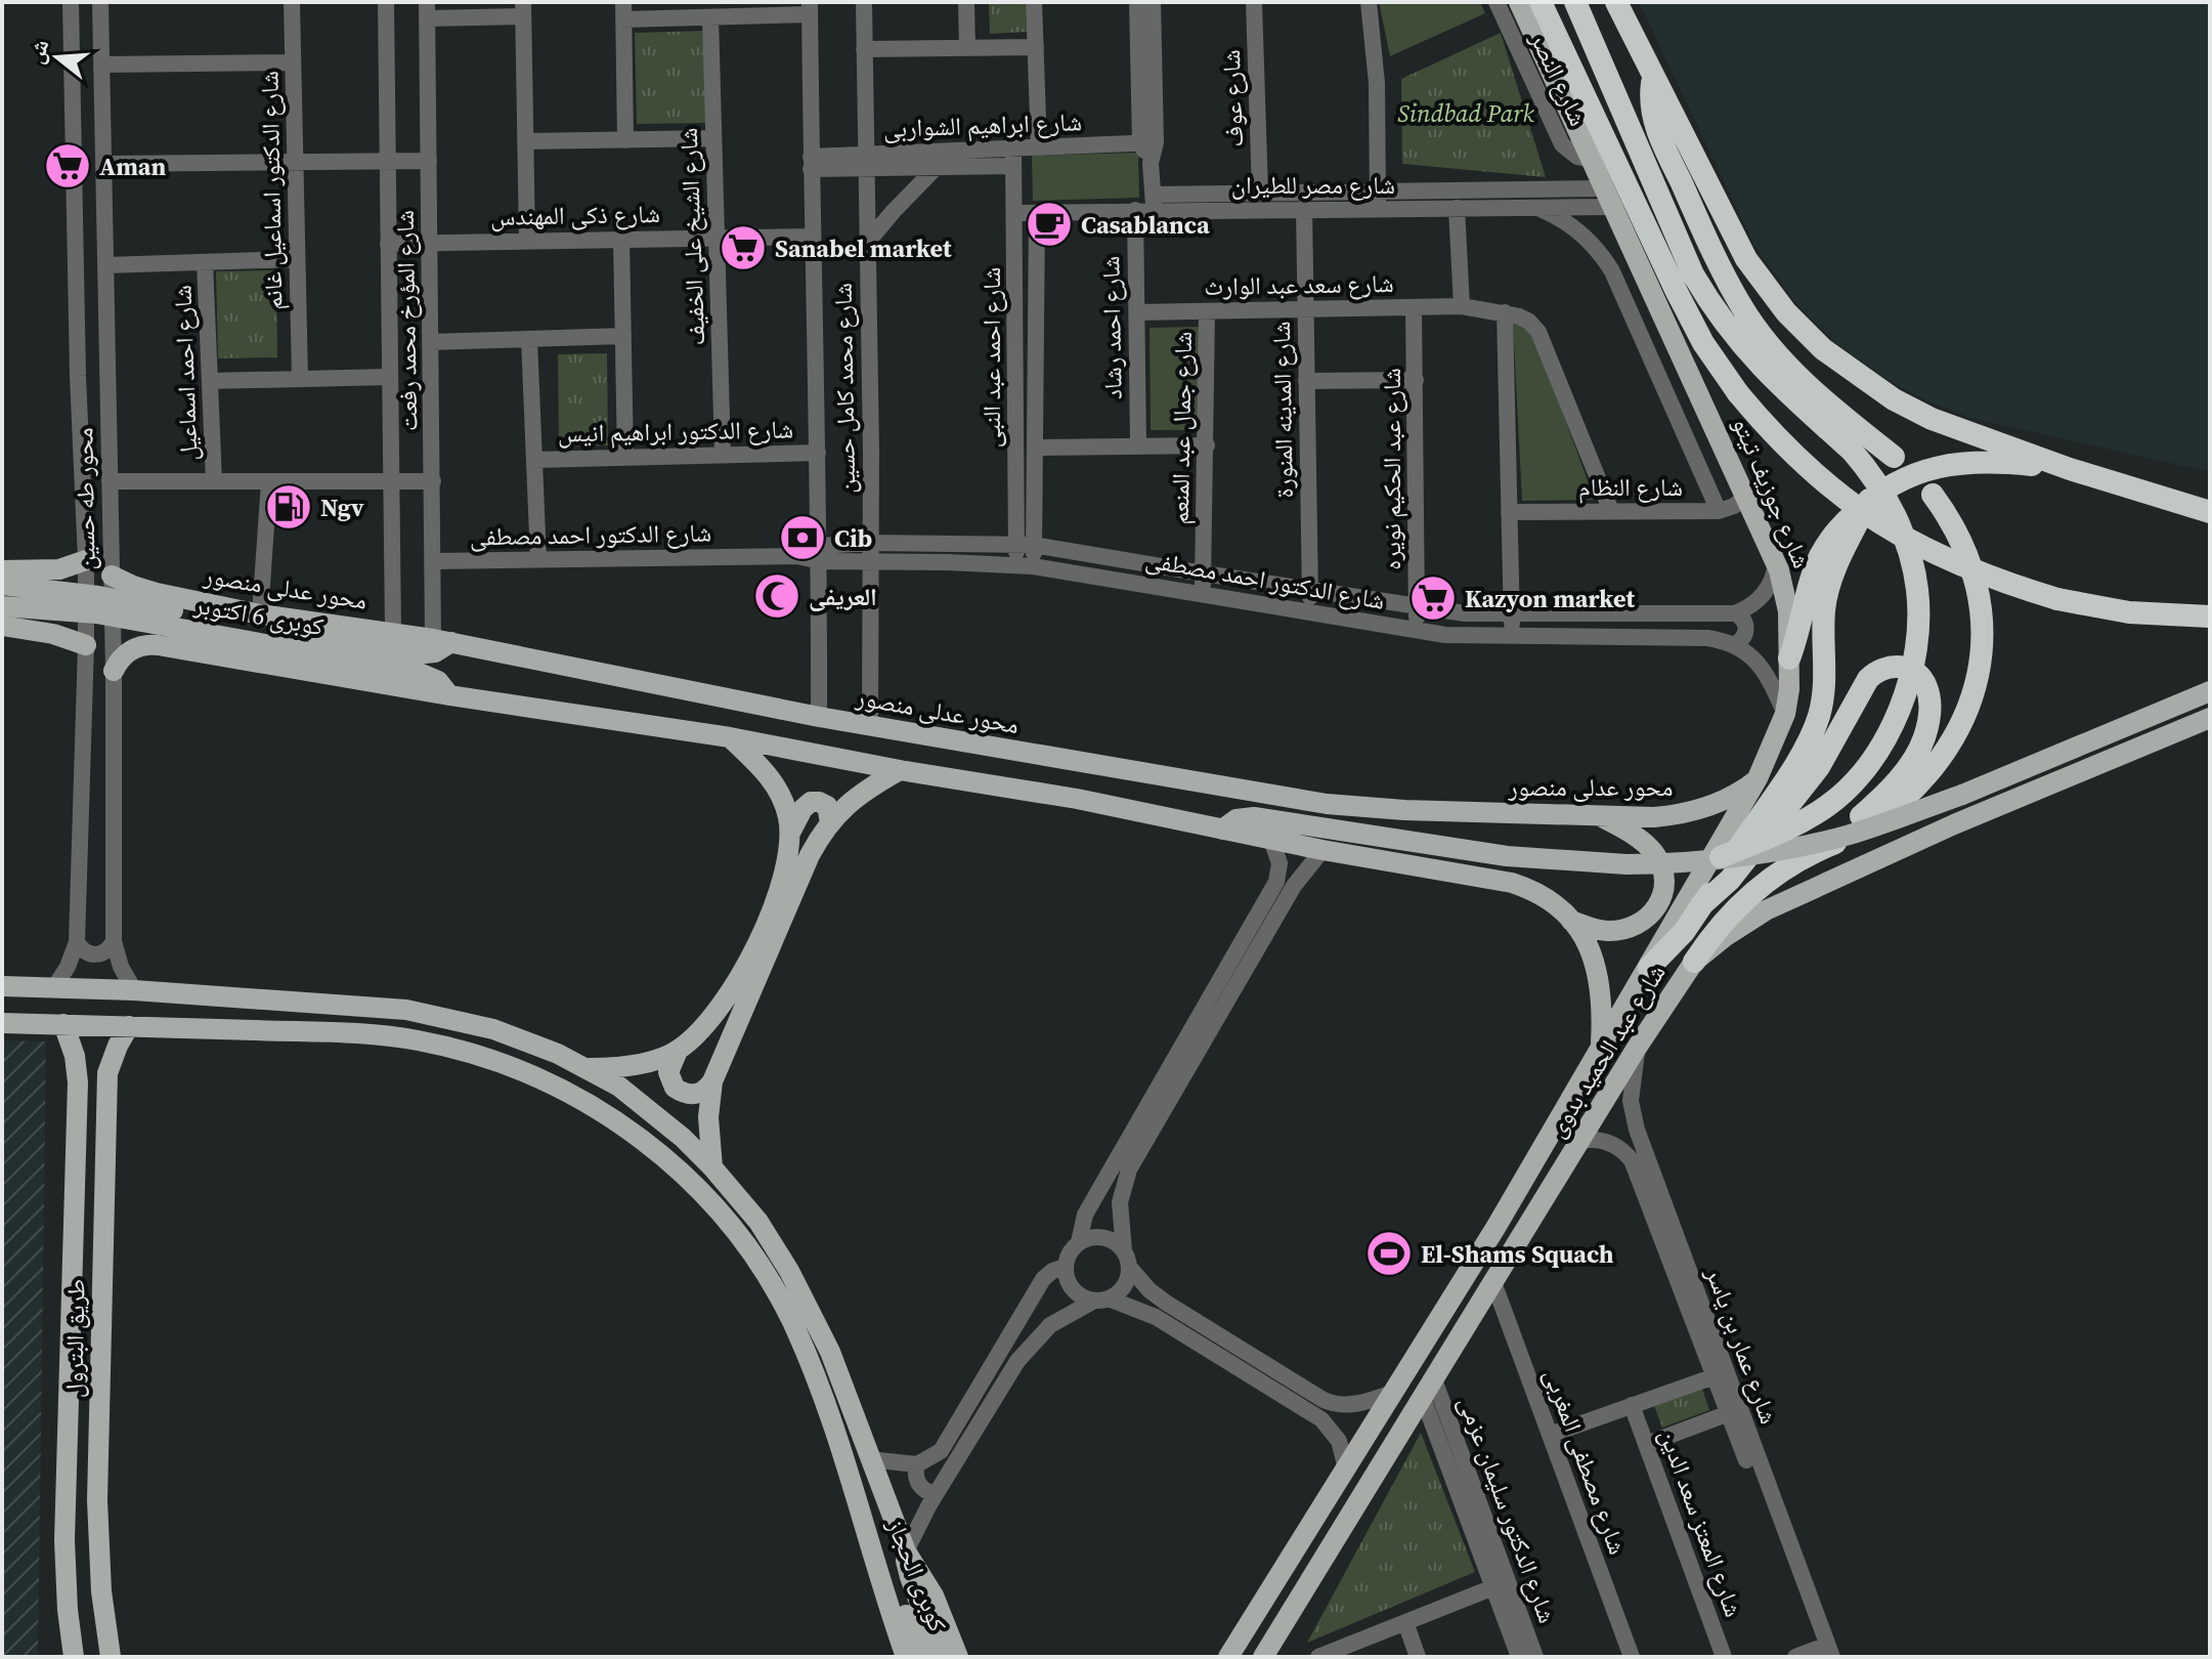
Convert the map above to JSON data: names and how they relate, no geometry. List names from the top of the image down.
{
  "streets": {
    "highway": ["شارع جوزيف تيتو"],
    "main road": [
      "محور عدلى منصور",
      "كوبرى 6 اكتوبر",
      "شارع عبد الحميد بدوى",
      "طريق البترول",
      "كوبرى الحجاز"
    ],
    "street": [
      "شارع النصر",
      "شارع عوف",
      "شارع ابراهيم الشواربى",
      "شارع مصر للطيران",
      "شارع الدكتور اسماعيل غانم",
      "شارع ذكى المهندس",
      "شارع الشيخ على الخفيف",
      "شارع سعد عبد الوارث",
      "شارع المؤرخ محمد رفعت",
      "شارع احمد رشاد",
      "شارع احمد عبد النبى",
      "شارع احمد اسماعيل",
      "شارع محمد كامل حسين",
      "شارع المدينه المنورة",
      "شارع جمال عبد المنعم",
      "شارع الدكتور ابراهيم انيس",
      "شارع عبد الحكيم نويره",
      "شارع النظام",
      "محور طه حسين",
      "شارع الدكتور احمد مصطفى",
      "شارع عمار بن ياسر",
      "شارع مصطفى المغربى",
      "شارع الدكتور سليمان عزمى",
      "شارع المعتز سعد الدين"
    ]
  },
  "crossings": [
    ["شارع النصر", "شارع جوزيف تيتو"],
    ["شارع عوف", "شارع مصر للطيران"],
    ["شارع ابراهيم الشواربى", "شارع احمد عبد النبى"],
    ["شارع ابراهيم الشواربى", "شارع محمد كامل حسين"],
    ["شارع مصر للطيران", "شارع احمد رشاد"],
    ["شارع مصر للطيران", "شارع احمد عبد النبى"],
    ["شارع مصر للطيران", "شارع المدينه المنورة"],
    ["شارع مصر للطيران", "شارع جوزيف تيتو"],
    ["شارع ذكى المهندس", "شارع الشيخ على الخفيف"],
    ["شارع ذكى المهندس", "شارع المؤرخ محمد رفعت"],
    ["شارع ذكى المهندس", "شارع محمد كامل حسين"],
    ["شارع الشيخ على الخفيف", "شارع الدكتور ابراهيم انيس"],
    ["شارع سعد عبد الوارث", "شارع احمد رشاد"],
    ["شارع سعد عبد الوارث", "شارع المدينه المنورة"],
    ["شارع سعد عبد الوارث", "شارع جمال عبد المنعم"],
    ["شارع سعد عبد الوارث", "شارع عبد الحكيم نويره"],
    ["شارع المؤرخ محمد رفعت", "شارع الدكتور احمد مصطفى"],
    ["شارع المؤرخ محمد رفعت", "محور عدلى منصور"],
    ["شارع المؤرخ محمد رفعت", "كوبرى 6 اكتوبر"],
    ["شارع احمد عبد النبى", "شارع الدكتور احمد مصطفى"],
    ["شارع محمد كامل حسين", "شارع الدكتور ابراهيم انيس"],
    ["شارع محمد كامل حسين", "شارع الدكتور احمد مصطفى"],
    ["شارع محمد كامل حسين", "محور عدلى منصور"],
    ["شارع المدينه المنورة", "شارع الدكتور احمد مصطفى"],
    ["شارع جمال عبد المنعم", "شارع الدكتور احمد مصطفى"],
    ["شارع عبد الحكيم نويره", "شارع الدكتور احمد مصطفى"],
    ["شارع النظام", "شارع جوزيف تيتو"],
    ["شارع جوزيف تيتو", "محور عدلى منصور"],
    ["شارع جوزيف تيتو", "شارع عبد الحميد بدوى"],
    ["محور طه حسين", "محور عدلى منصور"],
    ["محور عدلى منصور", "كوبرى 6 اكتوبر"],
    ["شارع عبد الحميد بدوى", "شارع عمار بن ياسر"],
    ["شارع عبد الحميد بدوى", "شارع مصطفى المغربى"],
    ["شارع عبد الحميد بدوى", "شارع الدكتور سليمان عزمى"]
  ],
  "parks": ["Sindbad Park"],
  "places": {
    "supermarket": ["Aman", "Sanabel market", "Kazyon market"],
    "cafe": ["Casablanca"],
    "fuel station": ["Ngv"],
    "bank": ["Cib"],
    "mosque": ["العريفى"],
    "sports": ["El-Shams Squach"]
  },
  "north": "left"
}
